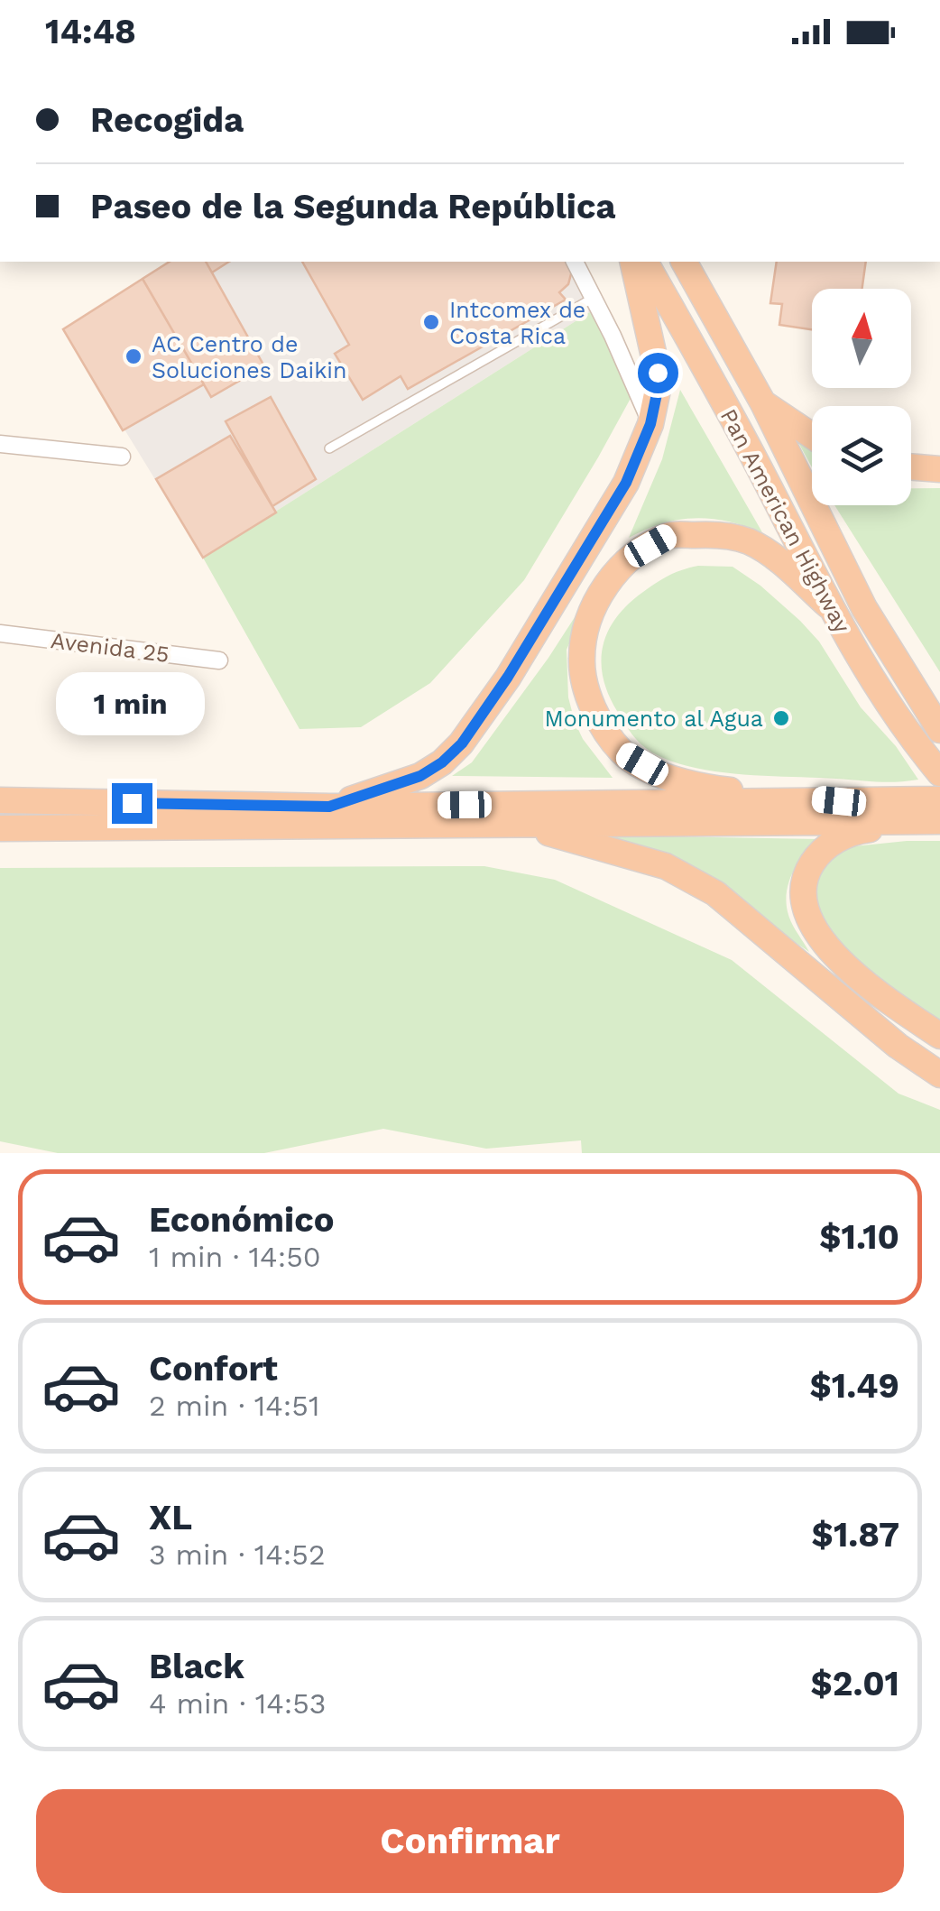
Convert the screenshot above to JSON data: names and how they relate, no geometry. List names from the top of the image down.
{
  "streets": {
    "highway": ["Pan American Highway"],
    "street": ["Avenida 25"]
  },
  "places": ["Intcomex de Costa Rica", "AC Centro de Soluciones Daikin", "Monumento al Agua"],
  "north": "top",
  "page": {
    "status": "14:48",
    "banner": ["Recogida", "Paseo de la Segunda República"],
    "bubble": "1 min",
    "list": [
      {
        "name": "Económico",
        "note": "1 min · 14:50",
        "value": "$1.10"
      },
      {
        "name": "Confort",
        "note": "2 min · 14:51",
        "value": "$1.49"
      },
      {
        "name": "XL",
        "note": "3 min · 14:52",
        "value": "$1.87"
      },
      {
        "name": "Black",
        "note": "4 min · 14:53",
        "value": "$2.01"
      }
    ],
    "buttons": "Confirmar"
  }
}
